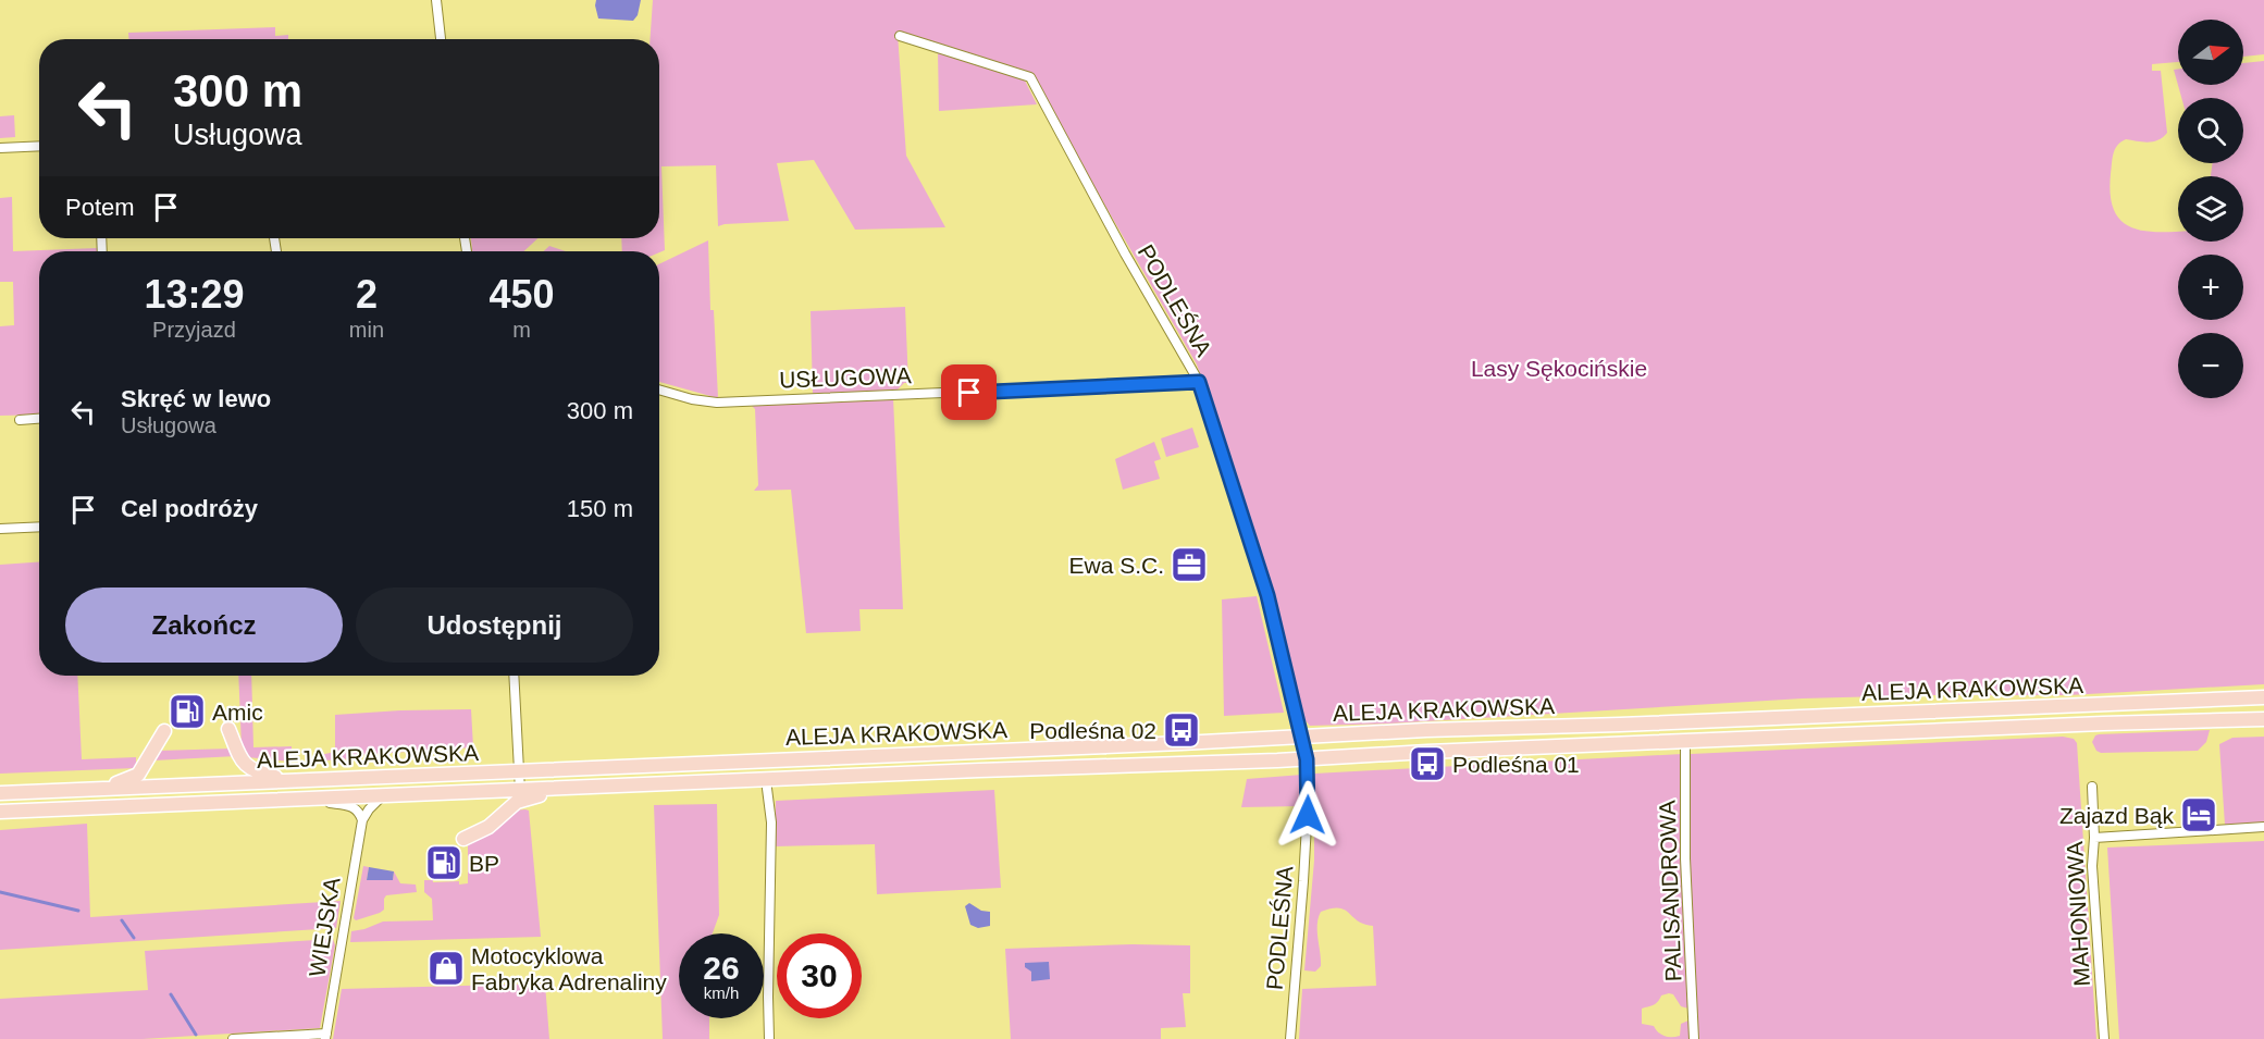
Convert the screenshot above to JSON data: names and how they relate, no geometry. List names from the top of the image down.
{
  "streets": {
    "main road": ["ALEJA KRAKOWSKA"],
    "street": [
      "PODLEŚNA",
      "USŁUGOWA",
      "PALISANDROWA",
      "MAHONIOWA",
      "WIEJSKA"
    ]
  },
  "crossings": [
    ["PODLEŚNA", "USŁUGOWA"],
    ["PODLEŚNA", "ALEJA KRAKOWSKA"],
    ["ALEJA KRAKOWSKA", "PALISANDROWA"],
    ["ALEJA KRAKOWSKA", "WIEJSKA"]
  ],
  "parks": ["Lasy Sękocińskie"],
  "places": {
    "office": ["Ewa S.C."],
    "fuel station": ["Amic", "BP"],
    "bus stop": ["Podleśna 02", "Podleśna 01"],
    "hotel": ["Zajazd Bąk"],
    "shop": ["Motocyklowa Fabryka Adrenaliny"]
  },
  "north": "right",
  "page": {
    "map_buttons": ["+", "−"],
    "turn": ["300 m", "Usługowa"],
    "then": "Potem",
    "eta": [
      "13:29",
      "Przyjazd",
      "2",
      "min",
      "450",
      "m"
    ],
    "list": [
      {
        "name": "Skręć w lewo",
        "note": "Usługowa",
        "value": "300 m"
      },
      {
        "name": "Cel podróży",
        "value": "150 m"
      }
    ],
    "buttons": ["Zakończ", "Udostępnij"],
    "speed": "26 km/h",
    "limit": "30"
  }
}
